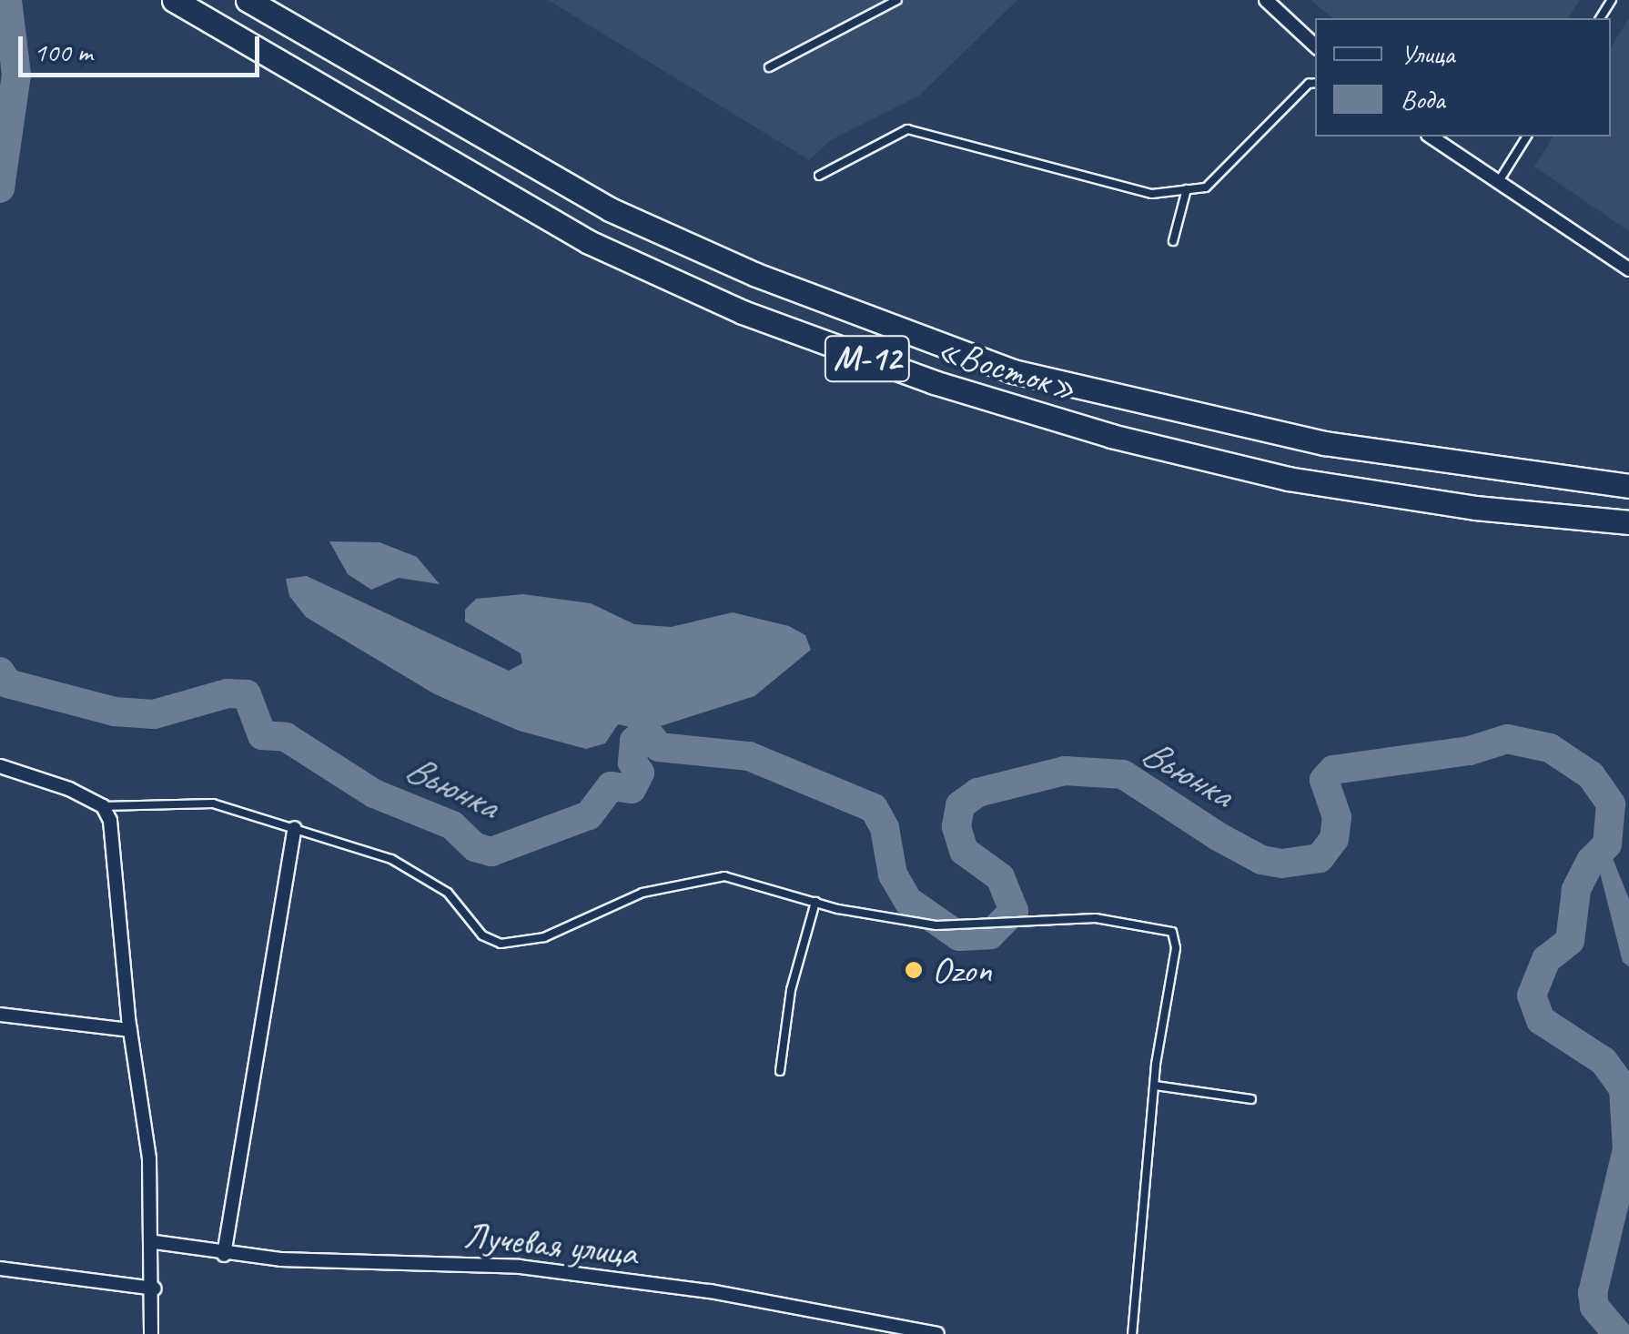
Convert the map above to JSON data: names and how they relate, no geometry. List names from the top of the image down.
{
  "streets": {
    "highway": ["М-12", "«Восток»"],
    "street": ["Лучевая улица"]
  },
  "water": ["Вьюнка"],
  "places": ["Ozon"],
  "legend": ["Улица", "Вода"],
  "scale_bar": "100 m"
}
